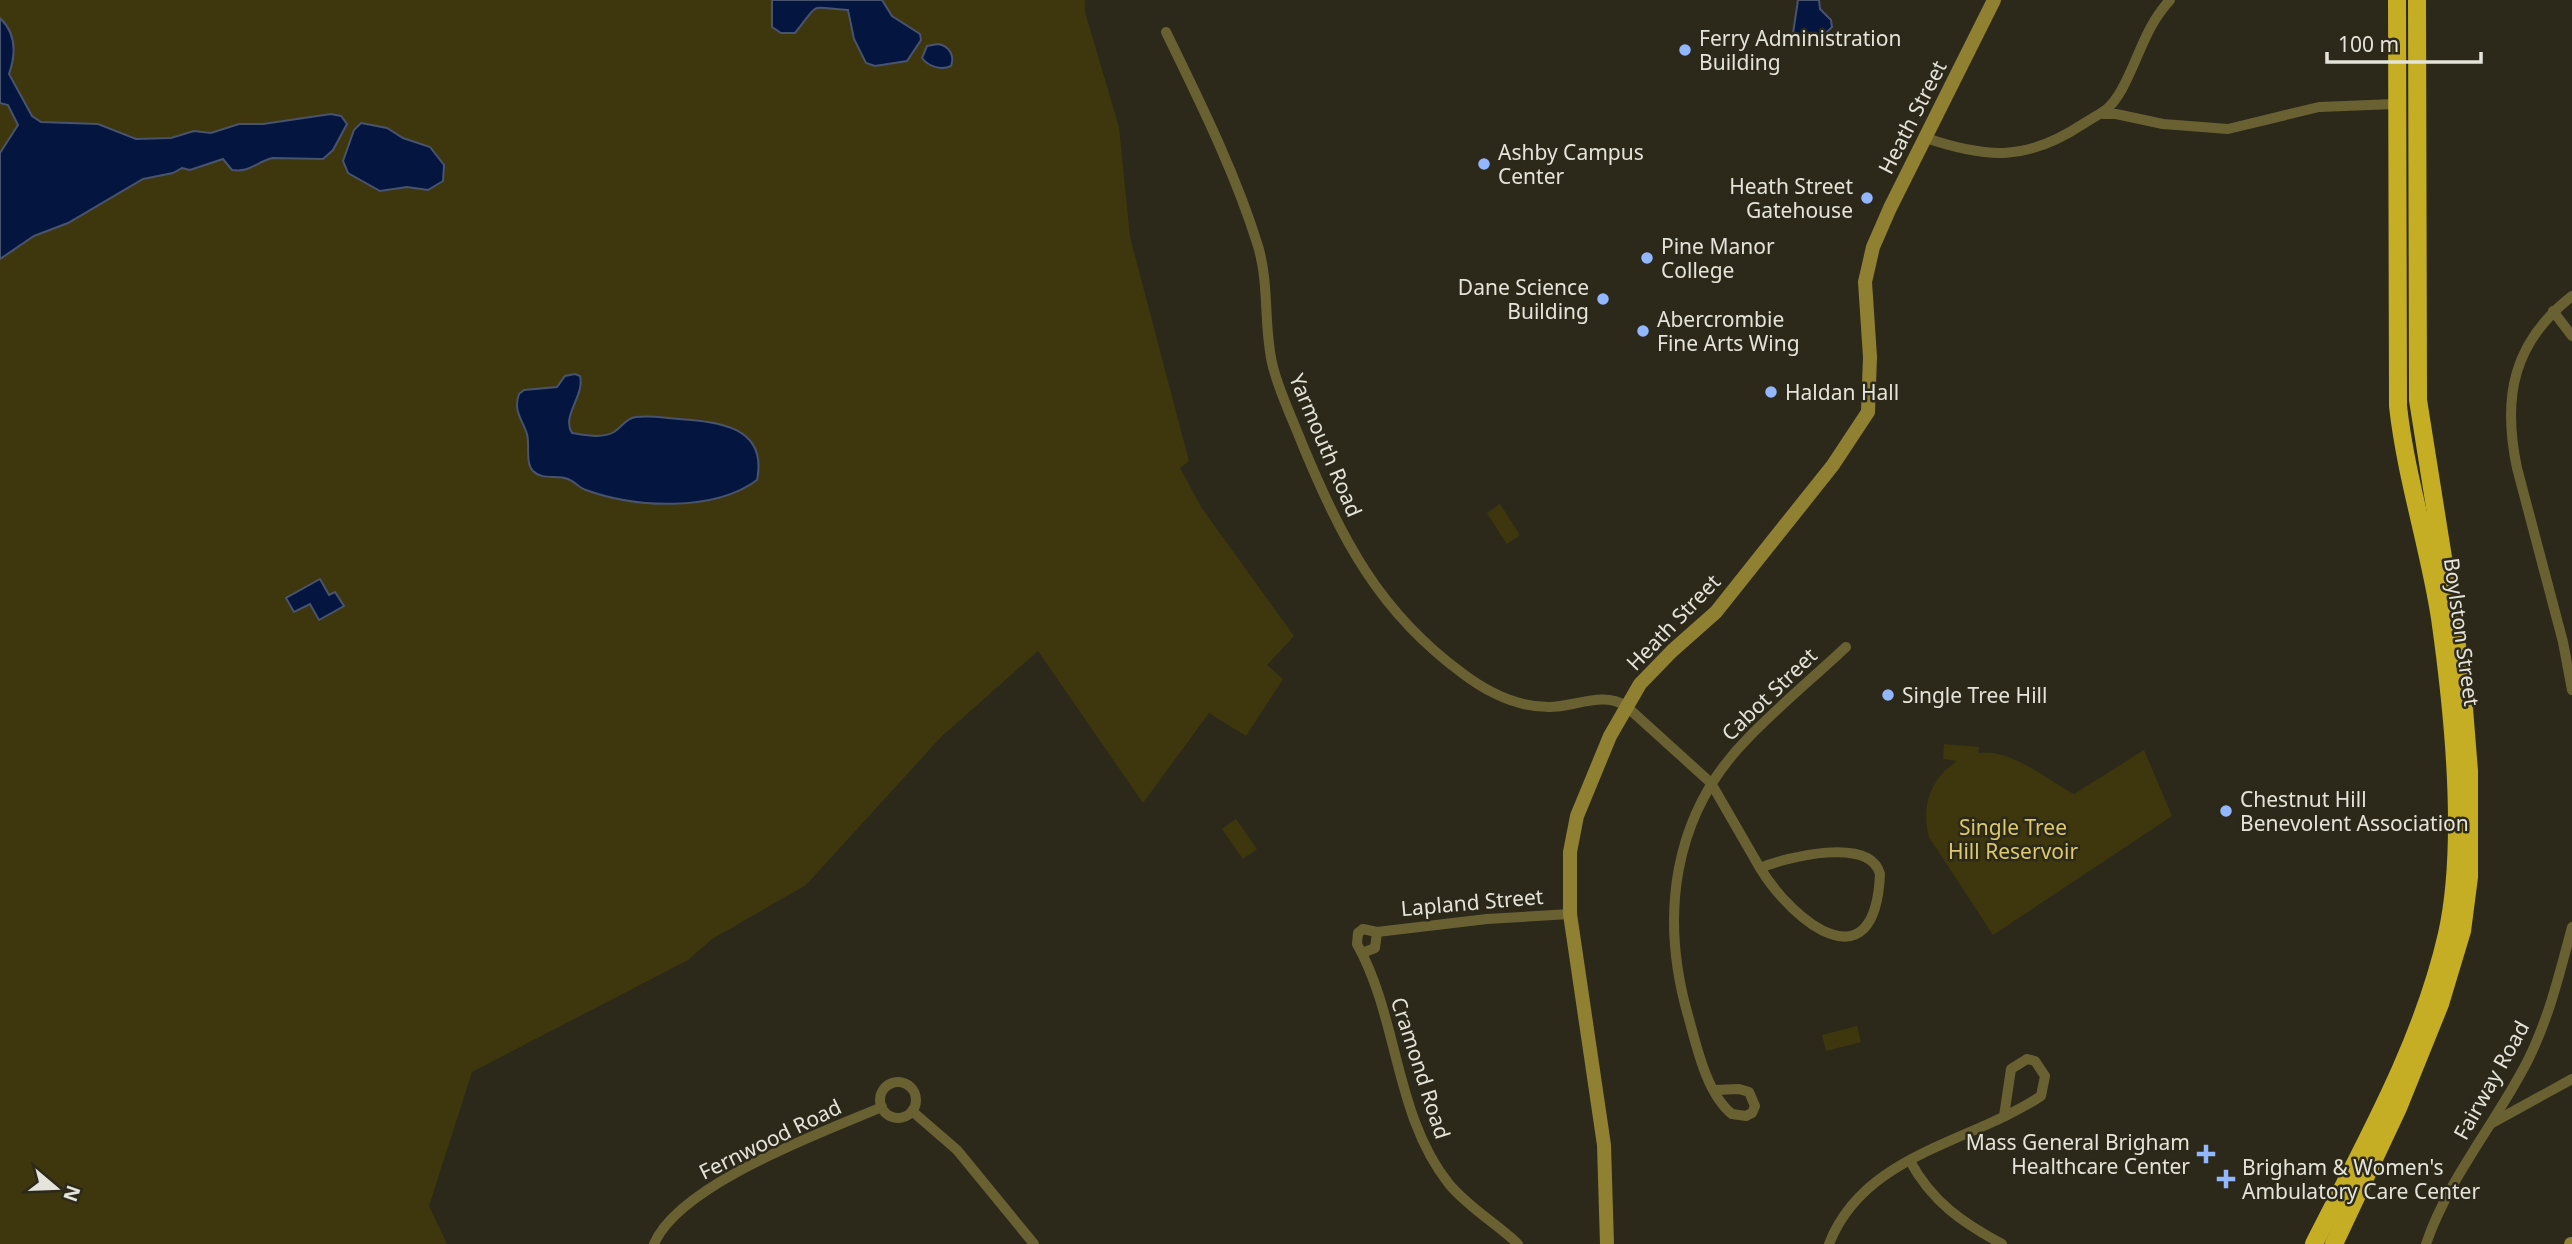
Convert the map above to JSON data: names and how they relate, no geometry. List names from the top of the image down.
{
  "streets": {
    "highway": ["Boylston Street"],
    "street": [
      "Heath Street",
      "Yarmouth Road",
      "Cabot Street",
      "Lapland Street",
      "Cramond Road",
      "Fairway Road",
      "Fernwood Road"
    ]
  },
  "crossings": [
    ["Heath Street", "Yarmouth Road"],
    ["Heath Street", "Lapland Street"],
    ["Lapland Street", "Cramond Road"]
  ],
  "parks": ["Single Tree Hill Reservoir"],
  "places": {
    "other": [
      "Ferry Administration Building",
      "Ashby Campus Center",
      "Heath Street Gatehouse",
      "Pine Manor College",
      "Dane Science Building",
      "Abercrombie Fine Arts Wing",
      "Haldan Hall",
      "Single Tree Hill",
      "Chestnut Hill Benevolent Association"
    ],
    "health": ["Mass General Brigham Healthcare Center", "Brigham & Women's Ambulatory Care Center"]
  },
  "scale_bar": "100 m",
  "north": "right"
}
